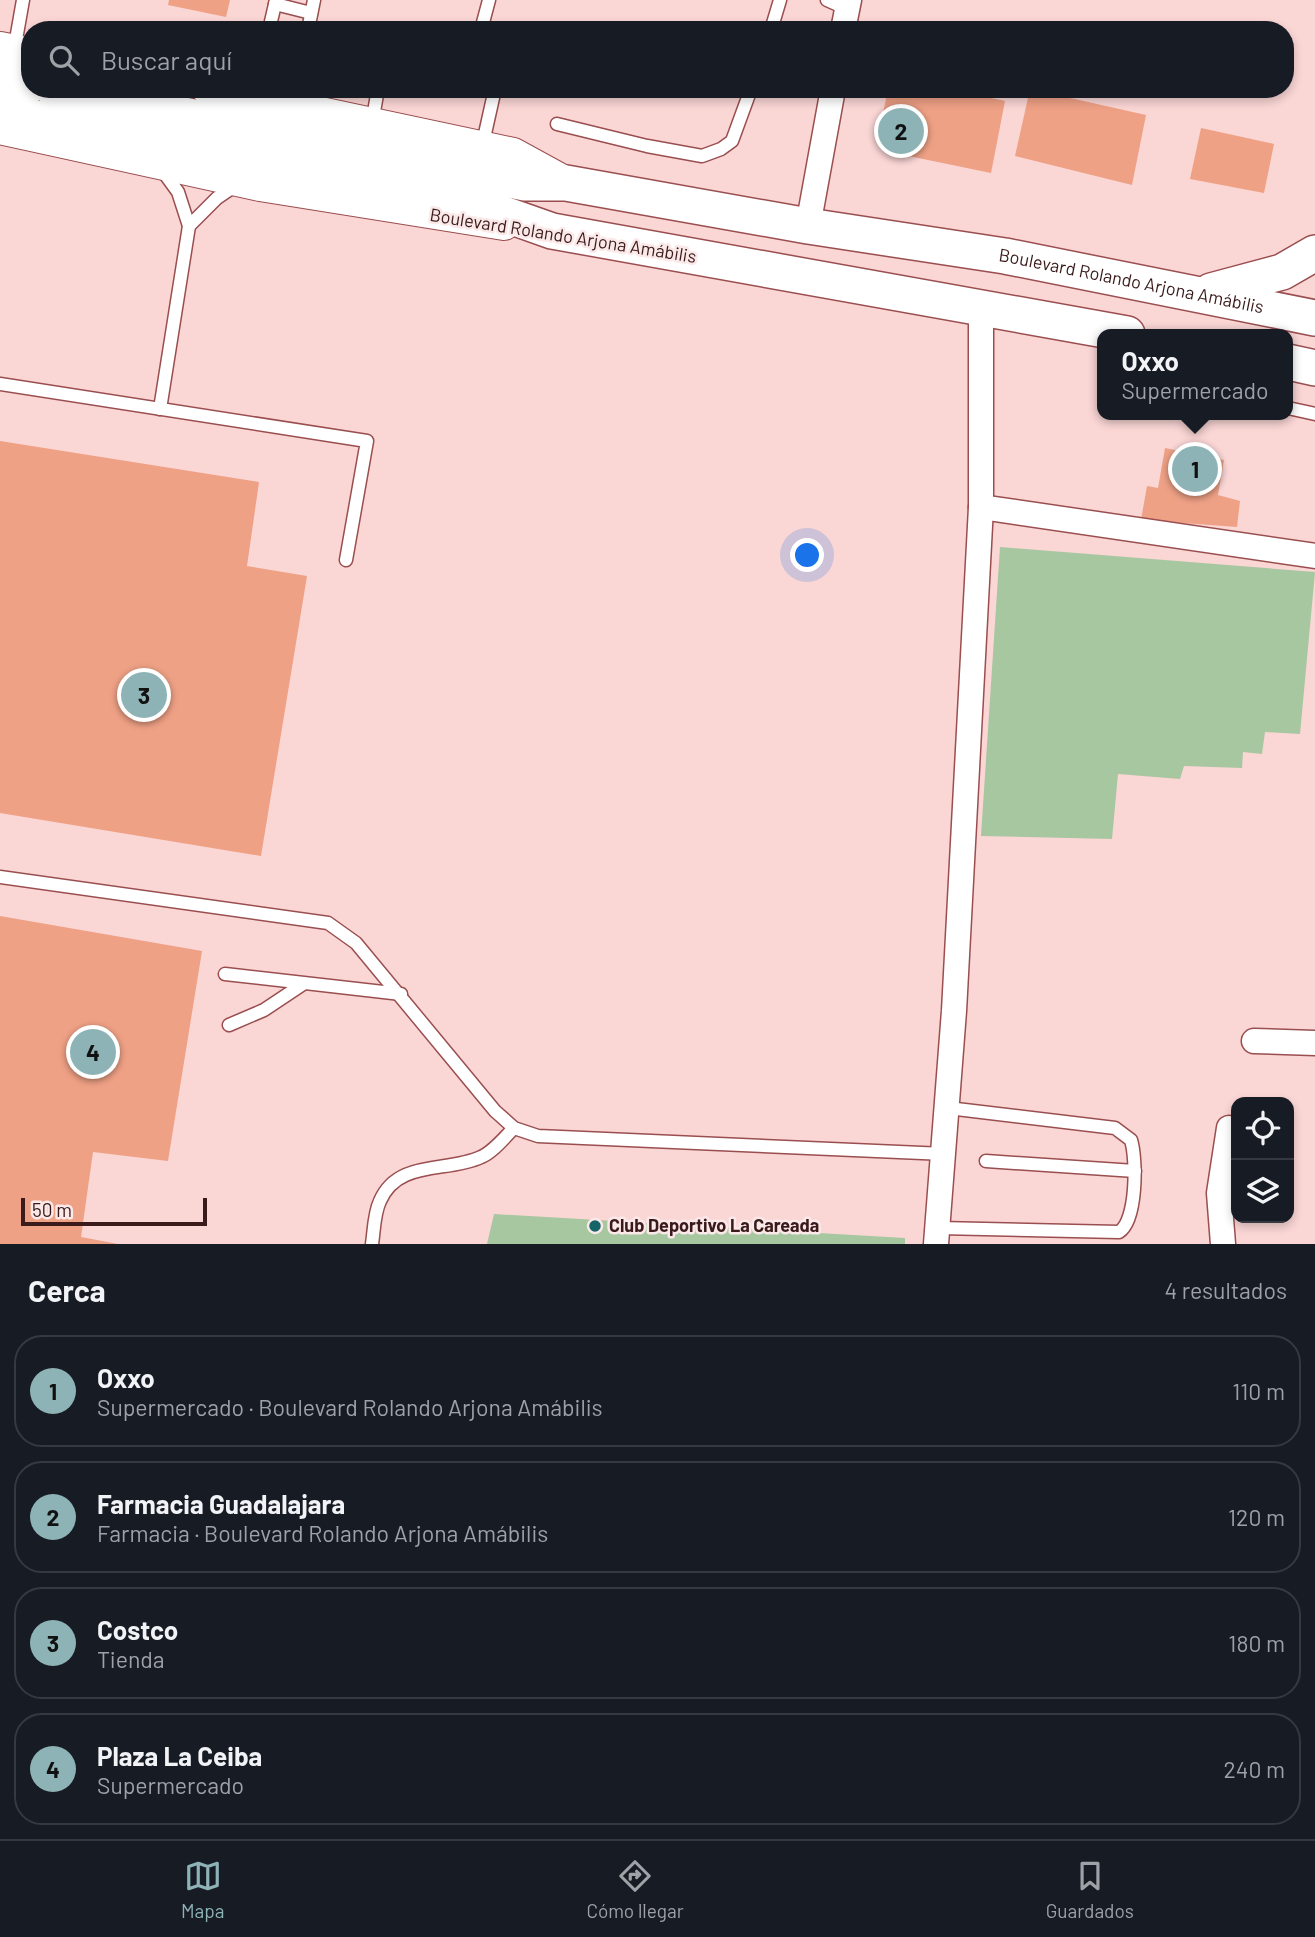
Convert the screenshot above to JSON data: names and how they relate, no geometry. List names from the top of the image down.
{
  "streets": {
    "main road": ["Boulevard Rolando Arjona Amábilis"]
  },
  "places": ["Club Deportivo La Careada"],
  "scale_bar": "50 m",
  "page": {
    "search": "Buscar aquí",
    "pins": [
      "2",
      "1",
      "3",
      "4"
    ],
    "popup": ["Oxxo", "Supermercado"],
    "scale": "50 m",
    "heading": ["Cerca", "4 resultados"],
    "list": [
      {
        "mark": "1",
        "name": "Oxxo",
        "note": "Supermercado · Boulevard Rolando Arjona Amábilis",
        "value": "110 m"
      },
      {
        "mark": "2",
        "name": "Farmacia Guadalajara",
        "note": "Farmacia · Boulevard Rolando Arjona Amábilis",
        "value": "120 m"
      },
      {
        "mark": "3",
        "name": "Costco",
        "note": "Tienda",
        "value": "180 m"
      },
      {
        "mark": "4",
        "name": "Plaza La Ceiba",
        "note": "Supermercado",
        "value": "240 m"
      }
    ],
    "nav": ["Mapa", "Cómo llegar", "Guardados"]
  }
}
